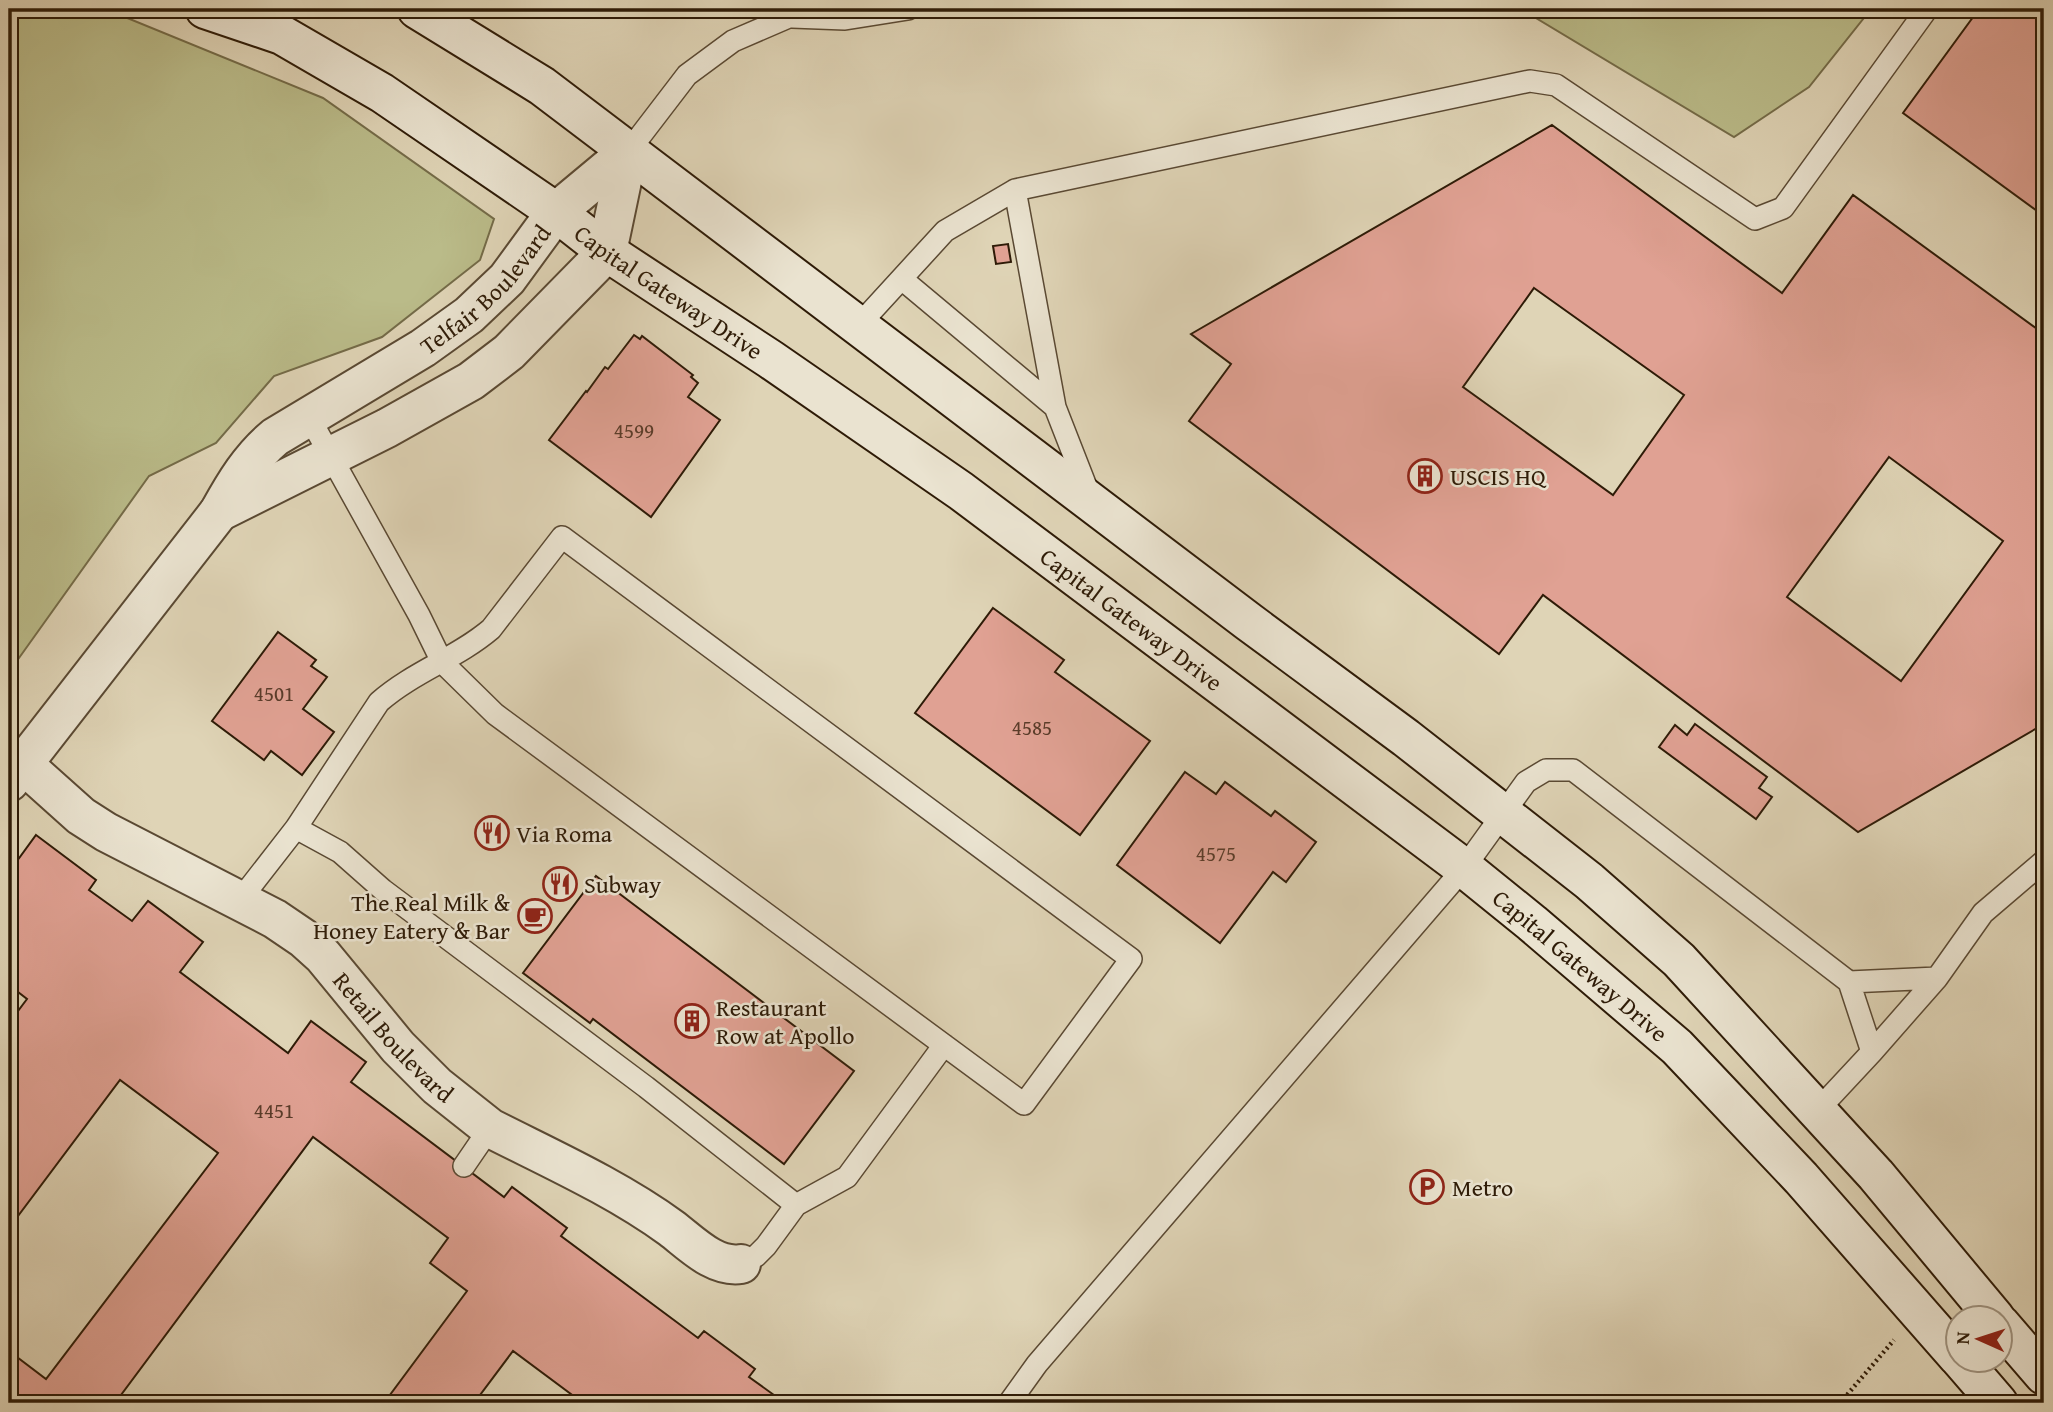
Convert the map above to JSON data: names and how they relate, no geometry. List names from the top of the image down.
{
  "streets": {
    "street": ["Telfair Boulevard", "Capital Gateway Drive", "Retail Boulevard"]
  },
  "crossings": [
    ["Telfair Boulevard", "Capital Gateway Drive"],
    ["Telfair Boulevard", "Retail Boulevard"]
  ],
  "places": {
    "building": ["USCIS HQ", "Restaurant Row at Apollo"],
    "restaurant": ["Via Roma", "Subway"],
    "cafe": ["The Real Milk & Honey Eatery & Bar"],
    "parking": ["Metro"]
  },
  "house_numbers": [
    "4599",
    "4501",
    "4585",
    "4575",
    "4451"
  ],
  "north": "left"
}
